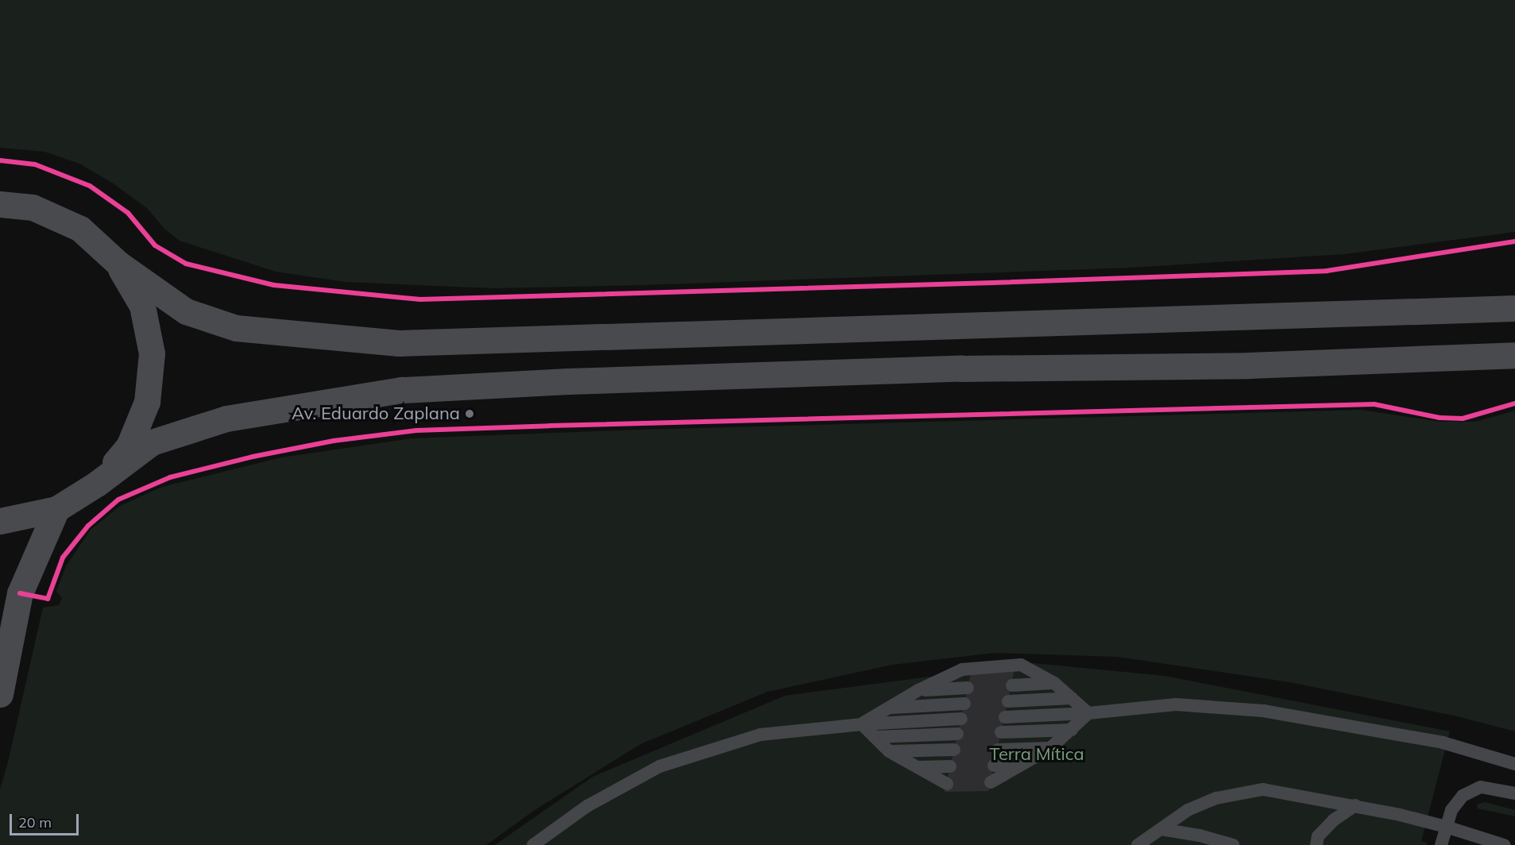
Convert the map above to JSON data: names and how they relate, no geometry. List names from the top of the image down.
{
  "parks": ["Terra Mítica"],
  "places": ["Av. Eduardo Zaplana"],
  "scale_bar": "20 m"
}
